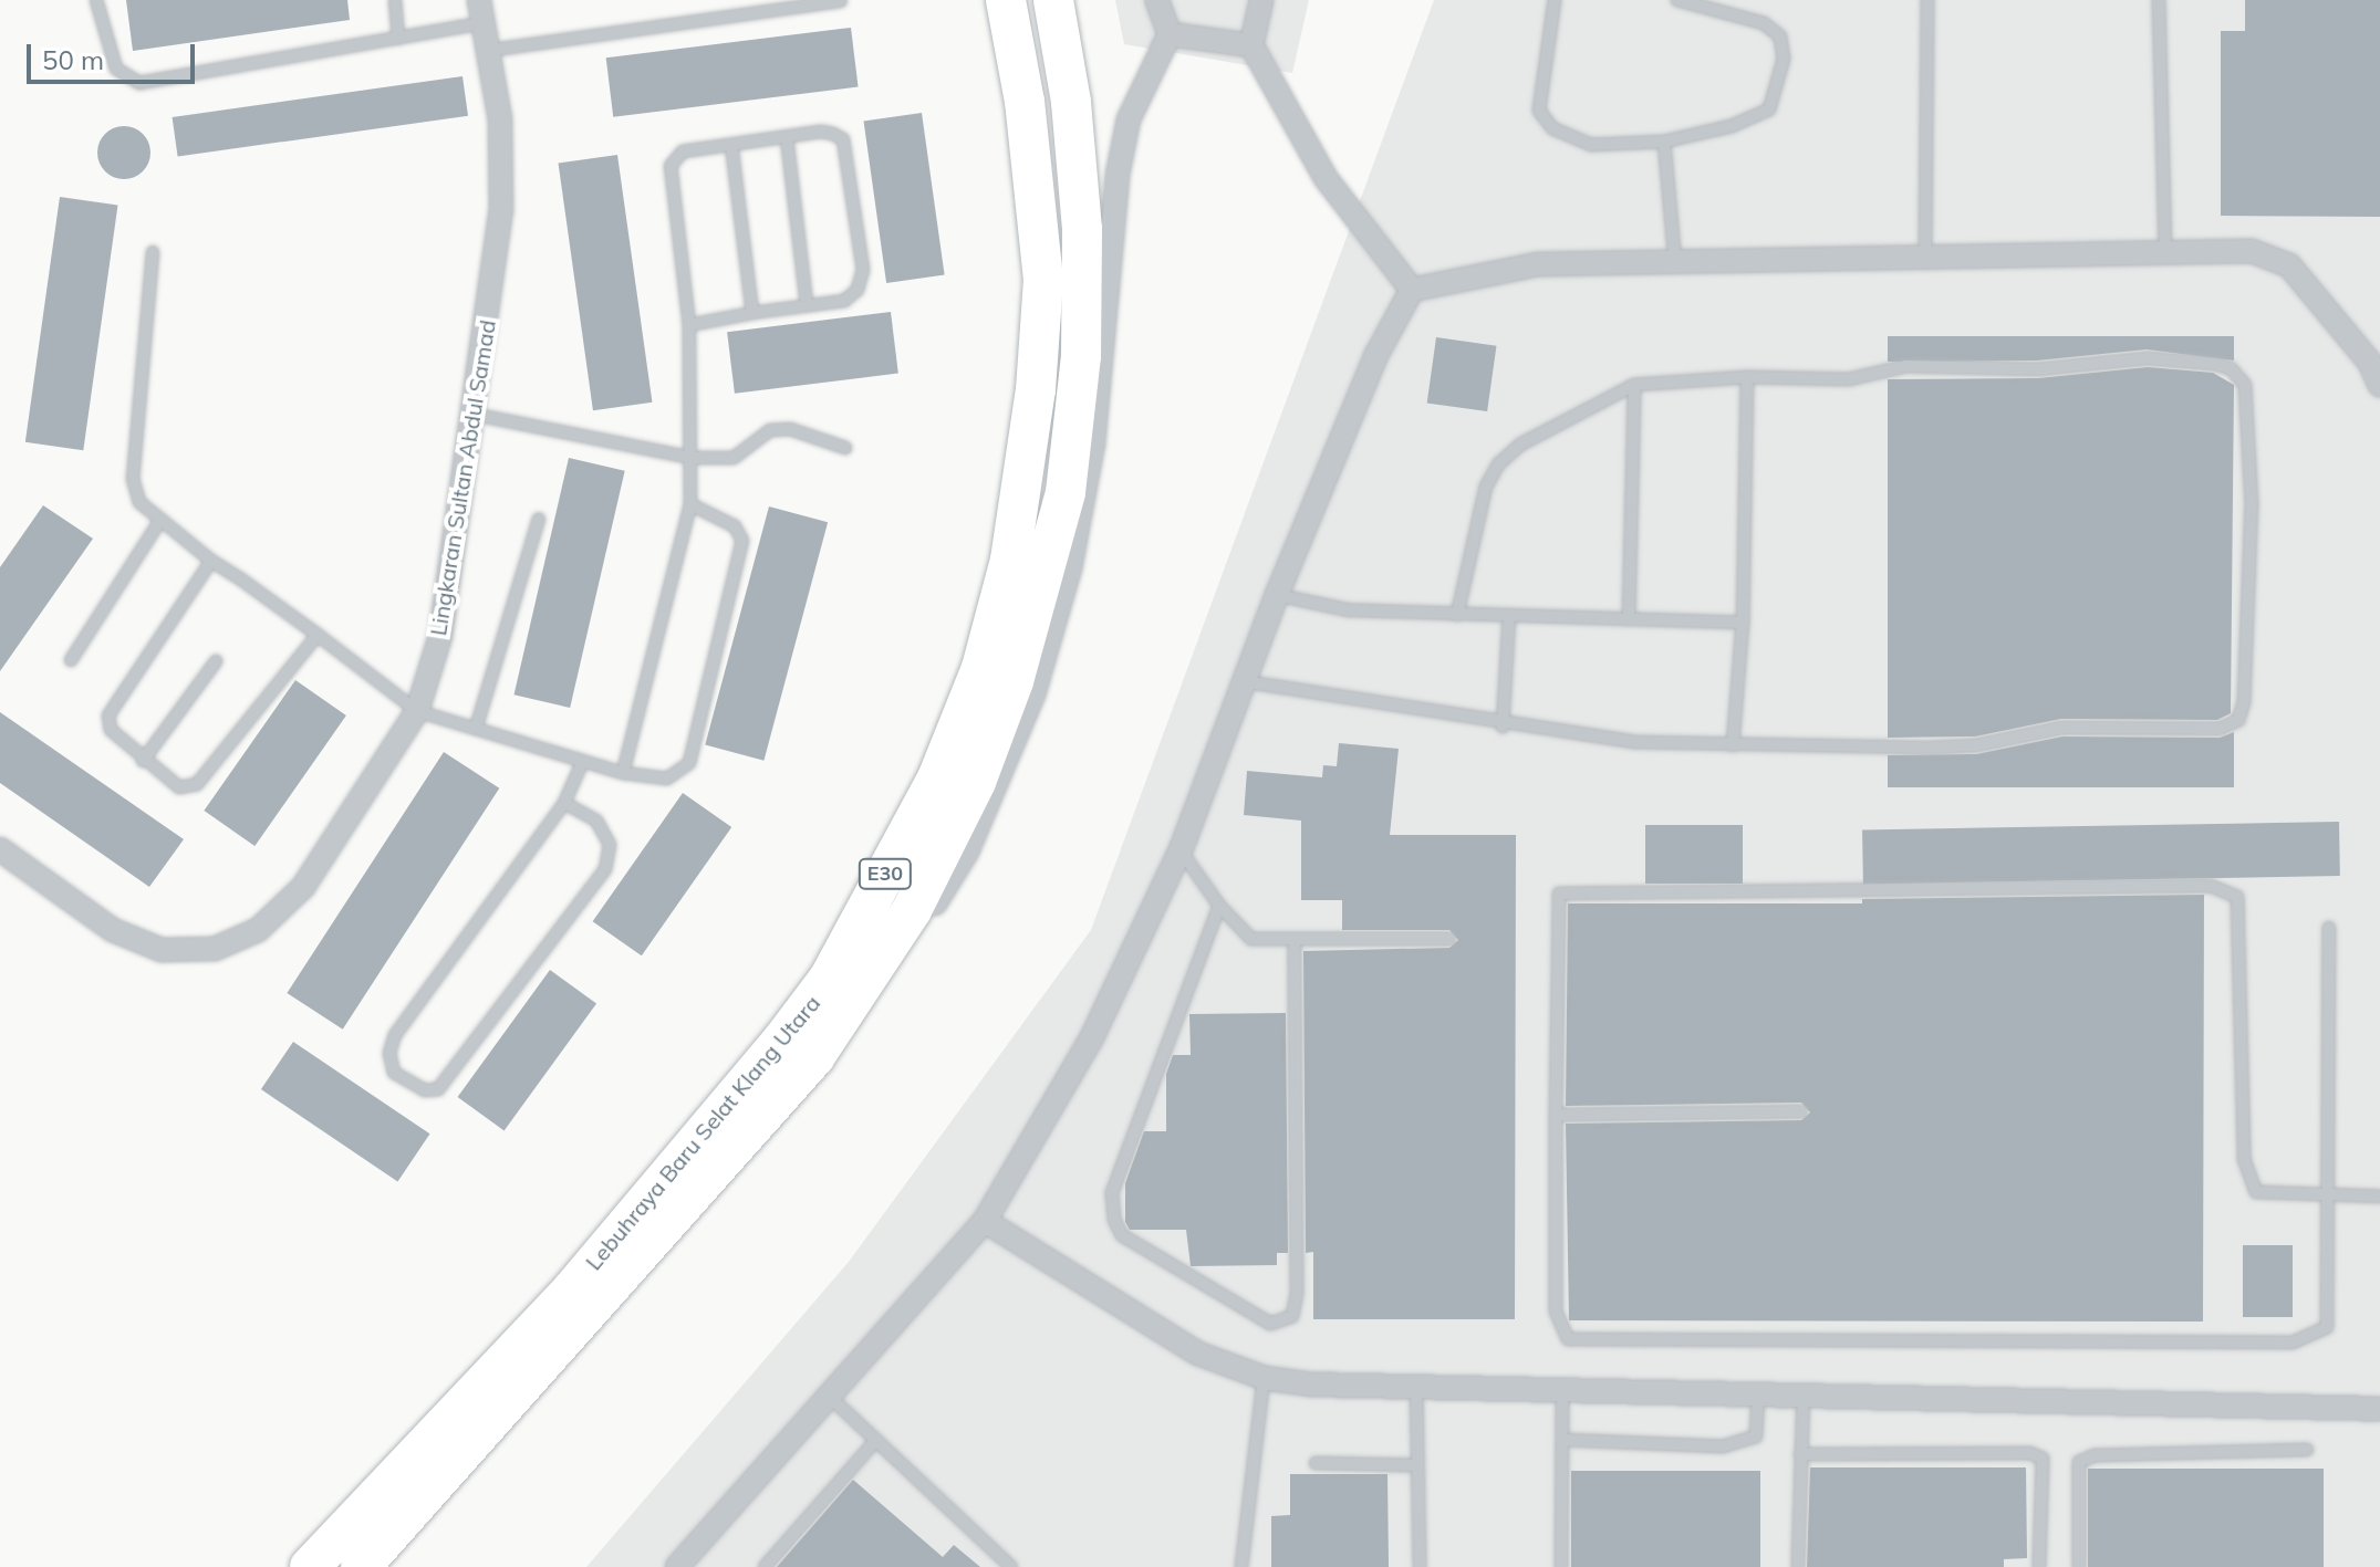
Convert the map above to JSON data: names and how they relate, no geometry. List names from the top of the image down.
{
  "streets": {
    "highway": ["E30", "Lebuhraya Baru Selat Klang Utara"],
    "street": ["Lingkaran Sultan Abdul Samad"]
  },
  "scale_bar": "50 m"
}
